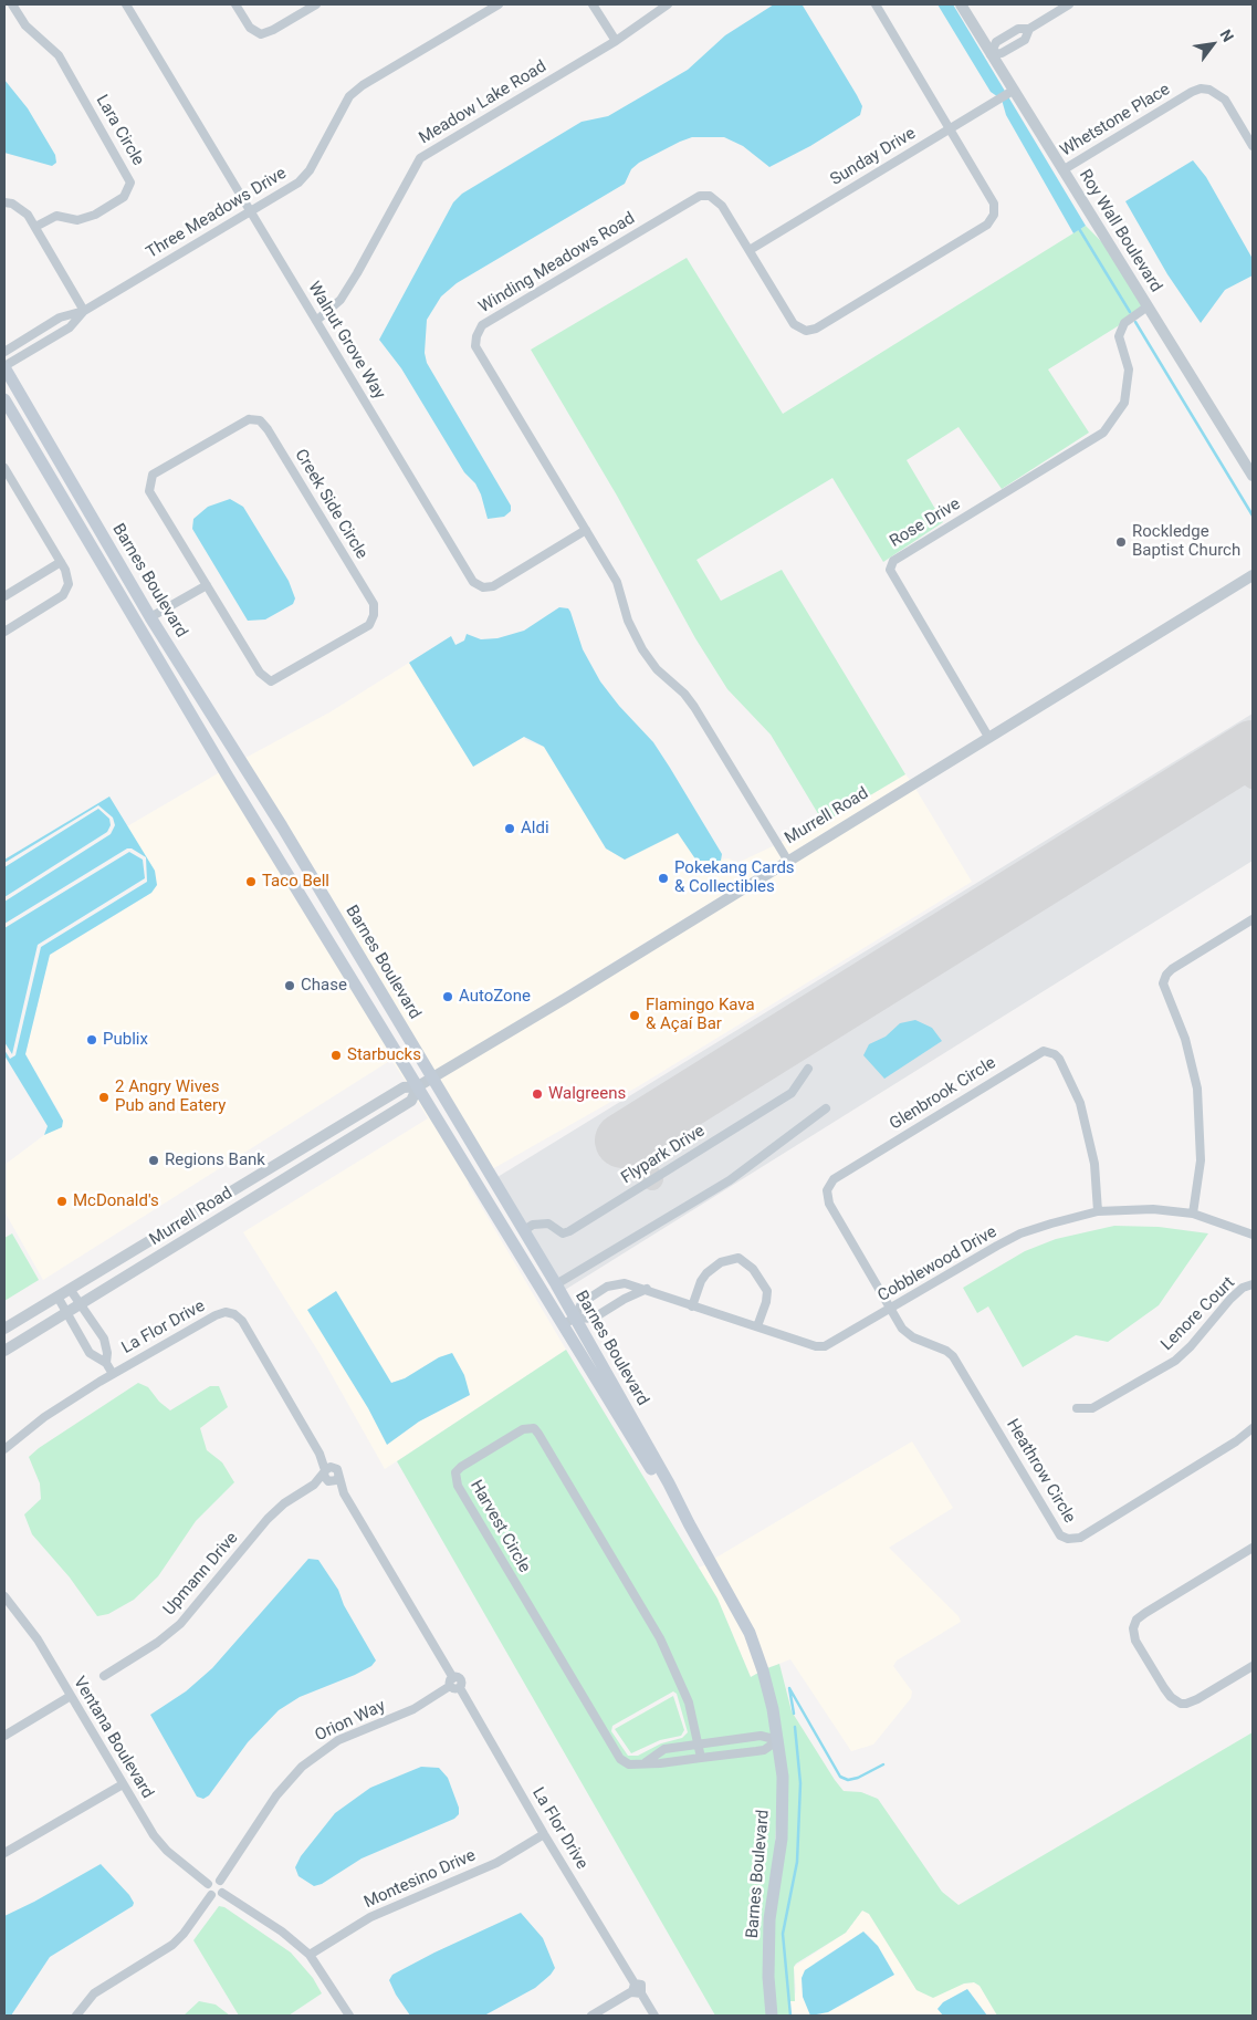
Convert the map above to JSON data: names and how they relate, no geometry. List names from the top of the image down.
{
  "streets": {
    "main road": ["Barnes Boulevard"],
    "street": [
      "Meadow Lake Road",
      "Whetstone Place",
      "Lara Circle",
      "Sunday Drive",
      "Three Meadows Drive",
      "Roy Wall Boulevard",
      "Winding Meadows Road",
      "Walnut Grove Way",
      "Creek Side Circle",
      "Rose Drive",
      "Murrell Road",
      "Glenbrook Circle",
      "Flypark Drive",
      "Cobblewood Drive",
      "Lenore Court",
      "La Flor Drive",
      "Heathrow Circle",
      "Harvest Circle",
      "Upmann Drive",
      "Orion Way",
      "Ventana Boulevard",
      "Montesino Drive"
    ]
  },
  "crossings": [
    ["Meadow Lake Road", "Walnut Grove Way"],
    ["Whetstone Place", "Roy Wall Boulevard"],
    ["Sunday Drive", "Roy Wall Boulevard"],
    ["Sunday Drive", "Winding Meadows Road"],
    ["Three Meadows Drive", "Walnut Grove Way"],
    ["Three Meadows Drive", "Barnes Boulevard"],
    ["Roy Wall Boulevard", "Rose Drive"],
    ["Winding Meadows Road", "Walnut Grove Way"],
    ["Winding Meadows Road", "Murrell Road"],
    ["Rose Drive", "Murrell Road"],
    ["Barnes Boulevard", "Murrell Road"],
    ["Barnes Boulevard", "Flypark Drive"],
    ["Barnes Boulevard", "Cobblewood Drive"],
    ["Barnes Boulevard", "Harvest Circle"],
    ["Glenbrook Circle", "Cobblewood Drive"],
    ["Glenbrook Circle", "Heathrow Circle"],
    ["Cobblewood Drive", "Heathrow Circle"],
    ["La Flor Drive", "Upmann Drive"],
    ["La Flor Drive", "Orion Way"],
    ["La Flor Drive", "Montesino Drive"],
    ["Orion Way", "Ventana Boulevard"]
  ],
  "places": [
    "Rockledge Baptist Church",
    "Aldi",
    "Pokekang Cards & Collectibles",
    "Taco Bell",
    "Chase",
    "AutoZone",
    "Flamingo Kava & Açaí Bar",
    "Publix",
    "Starbucks",
    "Walgreens",
    "2 Angry Wives Pub and Eatery",
    "Regions Bank",
    "McDonald's"
  ],
  "north": "top right"
}
